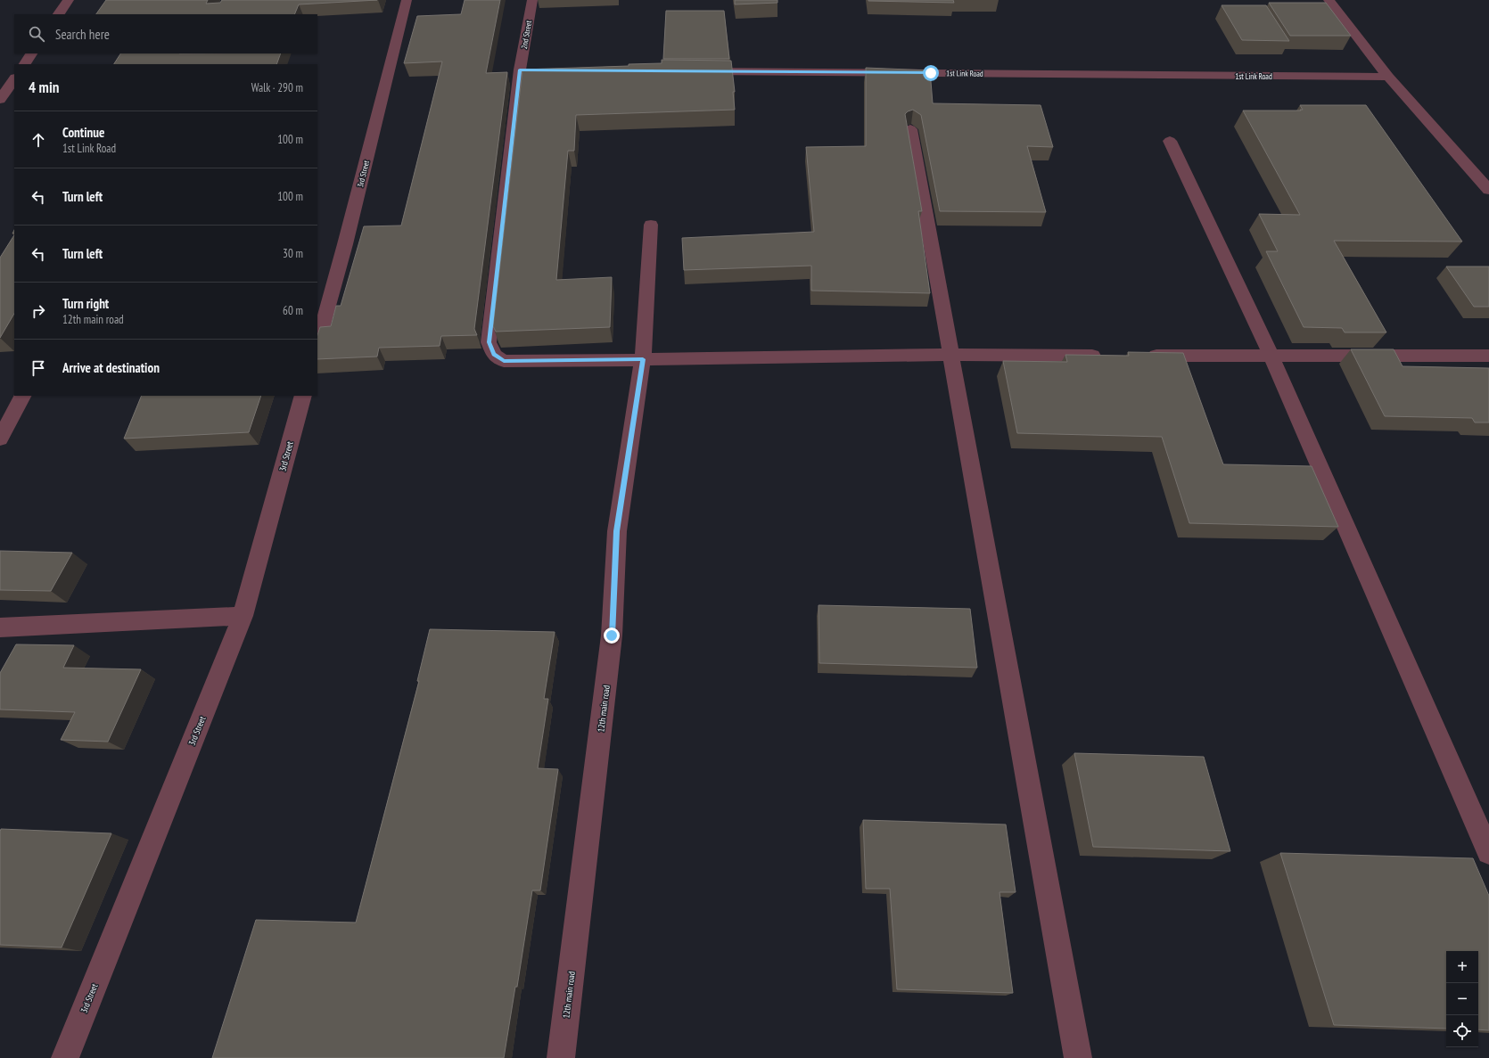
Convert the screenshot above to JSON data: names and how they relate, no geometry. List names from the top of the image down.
{
  "streets": {
    "street": [
      "2nd Street",
      "1st Link Road",
      "3rd Street",
      "12th main road"
    ]
  },
  "crossings": [
    ["2nd Street", "12th main road"]
  ],
  "page": {
    "search": "Search here",
    "heading": ["4 min", "Walk · 290 m"],
    "list": [
      ["Continue", "1st Link Road", "100 m"],
      ["Turn left", "100 m"],
      ["Turn left", "30 m"],
      ["Turn right", "12th main road", "60 m"],
      "Arrive at destination"
    ],
    "map_buttons": ["+", "−"]
  }
}
